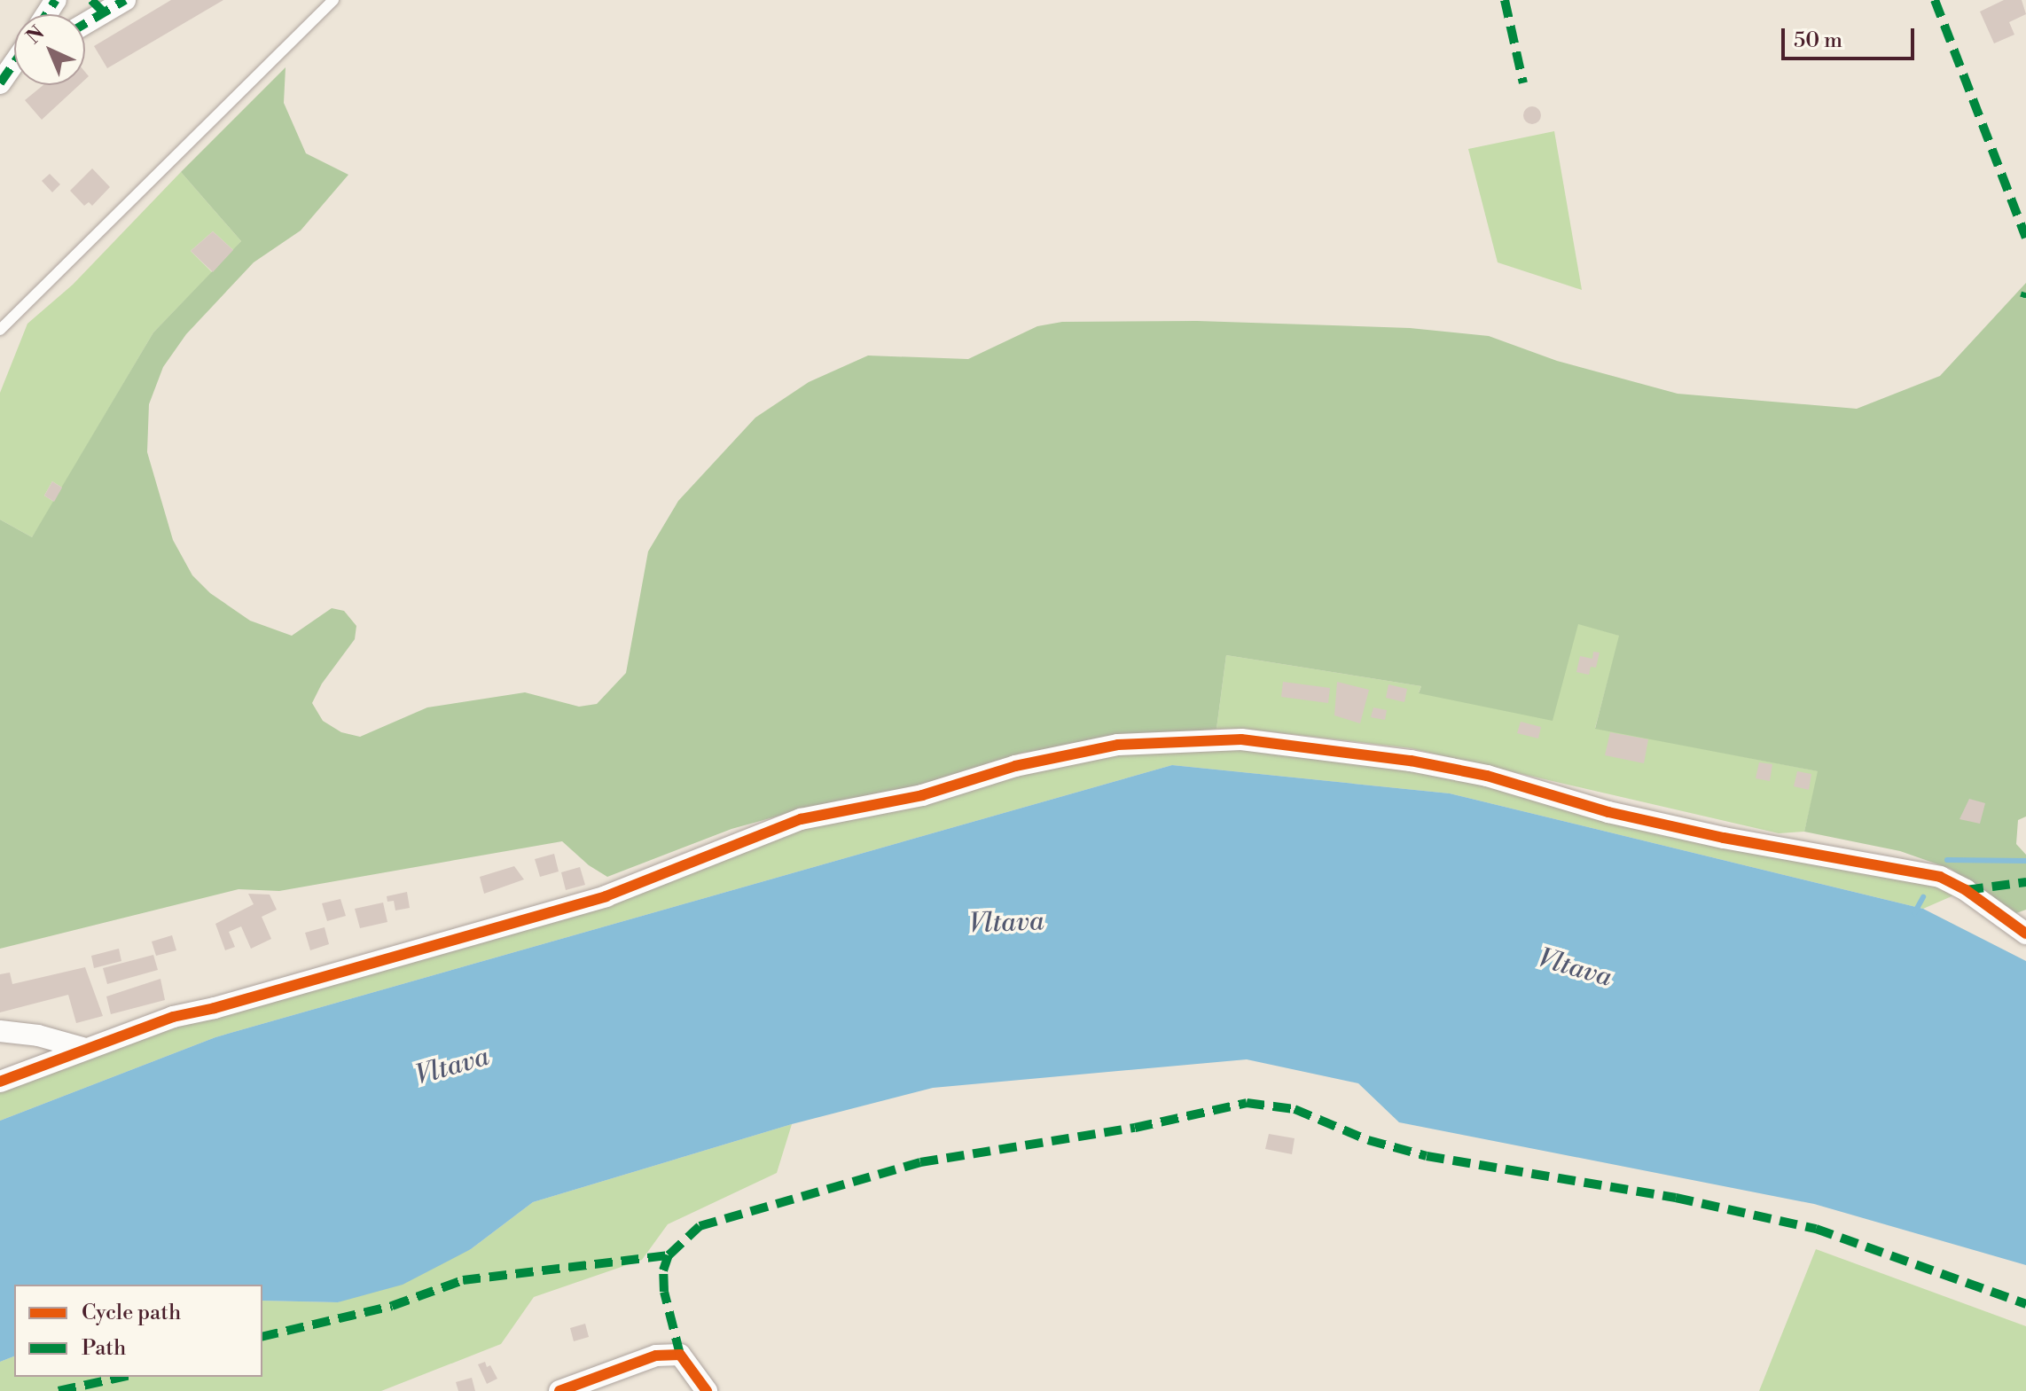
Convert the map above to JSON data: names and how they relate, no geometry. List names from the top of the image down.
{
  "water": ["Vltava"],
  "legend": ["Cycle path", "Path"],
  "scale_bar": "50 m",
  "north": "top left"
}
